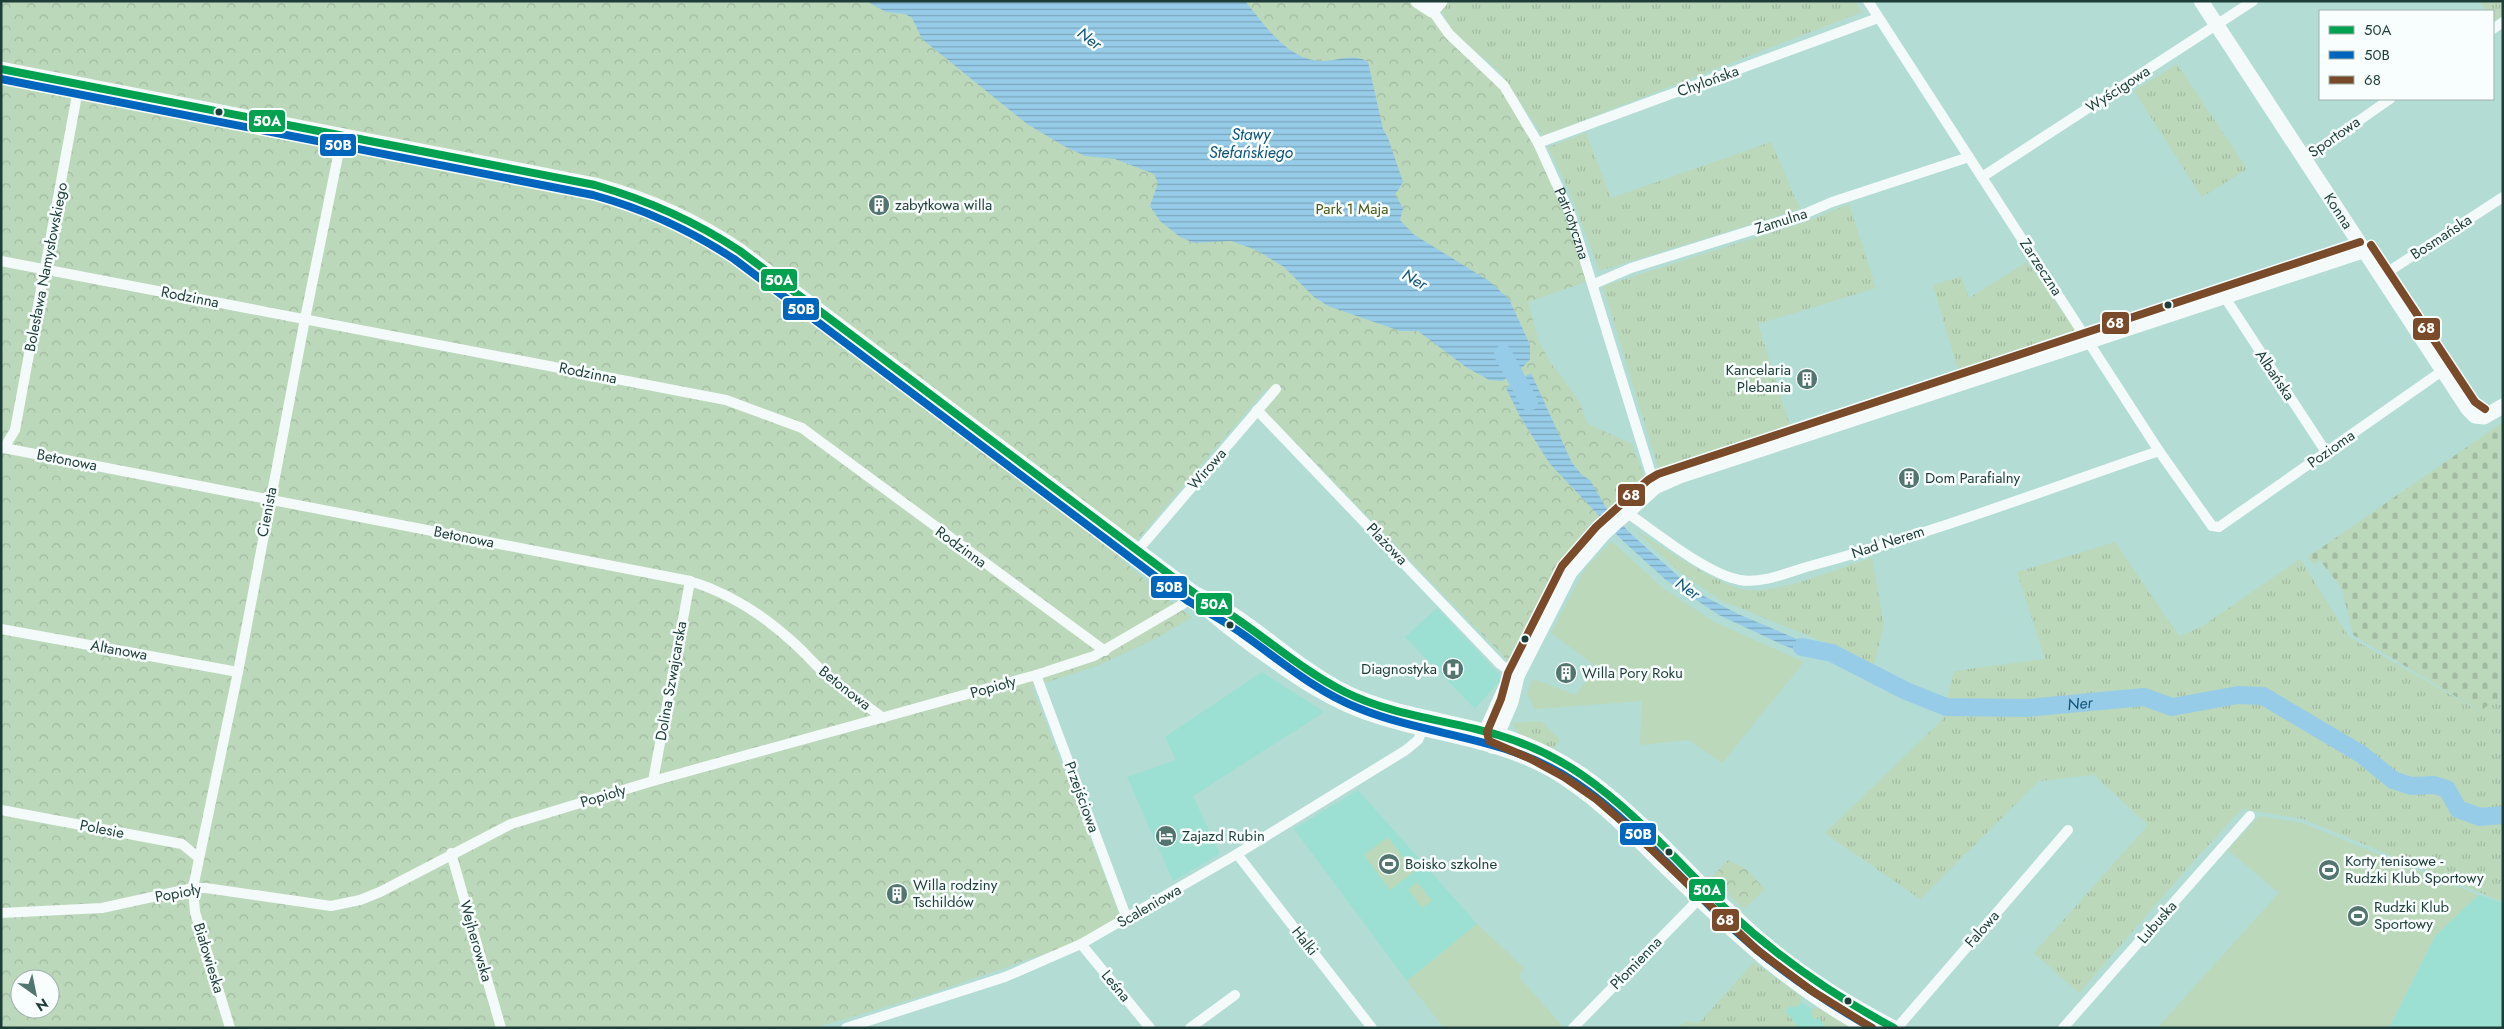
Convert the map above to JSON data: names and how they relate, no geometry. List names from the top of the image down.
{
  "streets": {
    "street": [
      "Chylońska",
      "Wyścigowa",
      "Sportowa",
      "Konna",
      "Zamulna",
      "Patriotyczna",
      "Bosmańska",
      "Bolesława Namysłowskiego",
      "Zarzeczna",
      "Rodzinna",
      "Albańska",
      "Pozioma",
      "Betonowa",
      "Wirowa",
      "Cienista",
      "Nad Nerem",
      "Plażowa",
      "Altanowa",
      "Dolina Szwajcarska",
      "Popioły",
      "Przejściowa",
      "Polesie",
      "Scaleniowa",
      "Lubuska",
      "Falowa",
      "Wejherowska",
      "Halki",
      "Białowieska",
      "Płomienna",
      "Leśna"
    ]
  },
  "crossings": [
    ["Chylońska", "Patriotyczna"],
    ["Chylońska", "Zarzeczna"],
    ["Wyścigowa", "Konna"],
    ["Wyścigowa", "Zarzeczna"],
    ["Sportowa", "Konna"],
    ["Konna", "Bosmańska"],
    ["Konna", "Pozioma"],
    ["Zamulna", "Patriotyczna"],
    ["Zamulna", "Zarzeczna"],
    ["Bolesława Namysłowskiego", "Rodzinna"],
    ["Bolesława Namysłowskiego", "Betonowa"],
    ["Zarzeczna", "Pozioma"],
    ["Zarzeczna", "Nad Nerem"],
    ["Rodzinna", "Cienista"],
    ["Rodzinna", "Popioły"],
    ["Albańska", "Pozioma"],
    ["Betonowa", "Cienista"],
    ["Betonowa", "Dolina Szwajcarska"],
    ["Betonowa", "Popioły"],
    ["Wirowa", "Plażowa"],
    ["Cienista", "Altanowa"],
    ["Cienista", "Popioły"],
    ["Cienista", "Polesie"],
    ["Cienista", "Białowieska"],
    ["Dolina Szwajcarska", "Popioły"],
    ["Popioły", "Przejściowa"],
    ["Popioły", "Wejherowska"],
    ["Popioły", "Białowieska"],
    ["Przejściowa", "Scaleniowa"],
    ["Scaleniowa", "Halki"],
    ["Scaleniowa", "Leśna"]
  ],
  "water": ["Ner", "Stawy Stefańskiego"],
  "parks": ["Park 1 Maja"],
  "places": {
    "building": [
      "zabytkowa willa",
      "Kancelaria Plebania",
      "Dom Parafialny",
      "Willa Pory Roku",
      "Willa rodziny Tschildów"
    ],
    "hospital": ["Diagnostyka"],
    "hotel": ["Zajazd Rubin"],
    "sports": ["Boisko szkolne", "Korty tenisowe - Rudzki Klub Sportowy", "Rudzki Klub Sportowy"]
  },
  "lines": ["transit line 50A", "transit line 50B", "transit line 68"],
  "legend": ["50A", "50B", "68"],
  "north": "bottom right"
}
